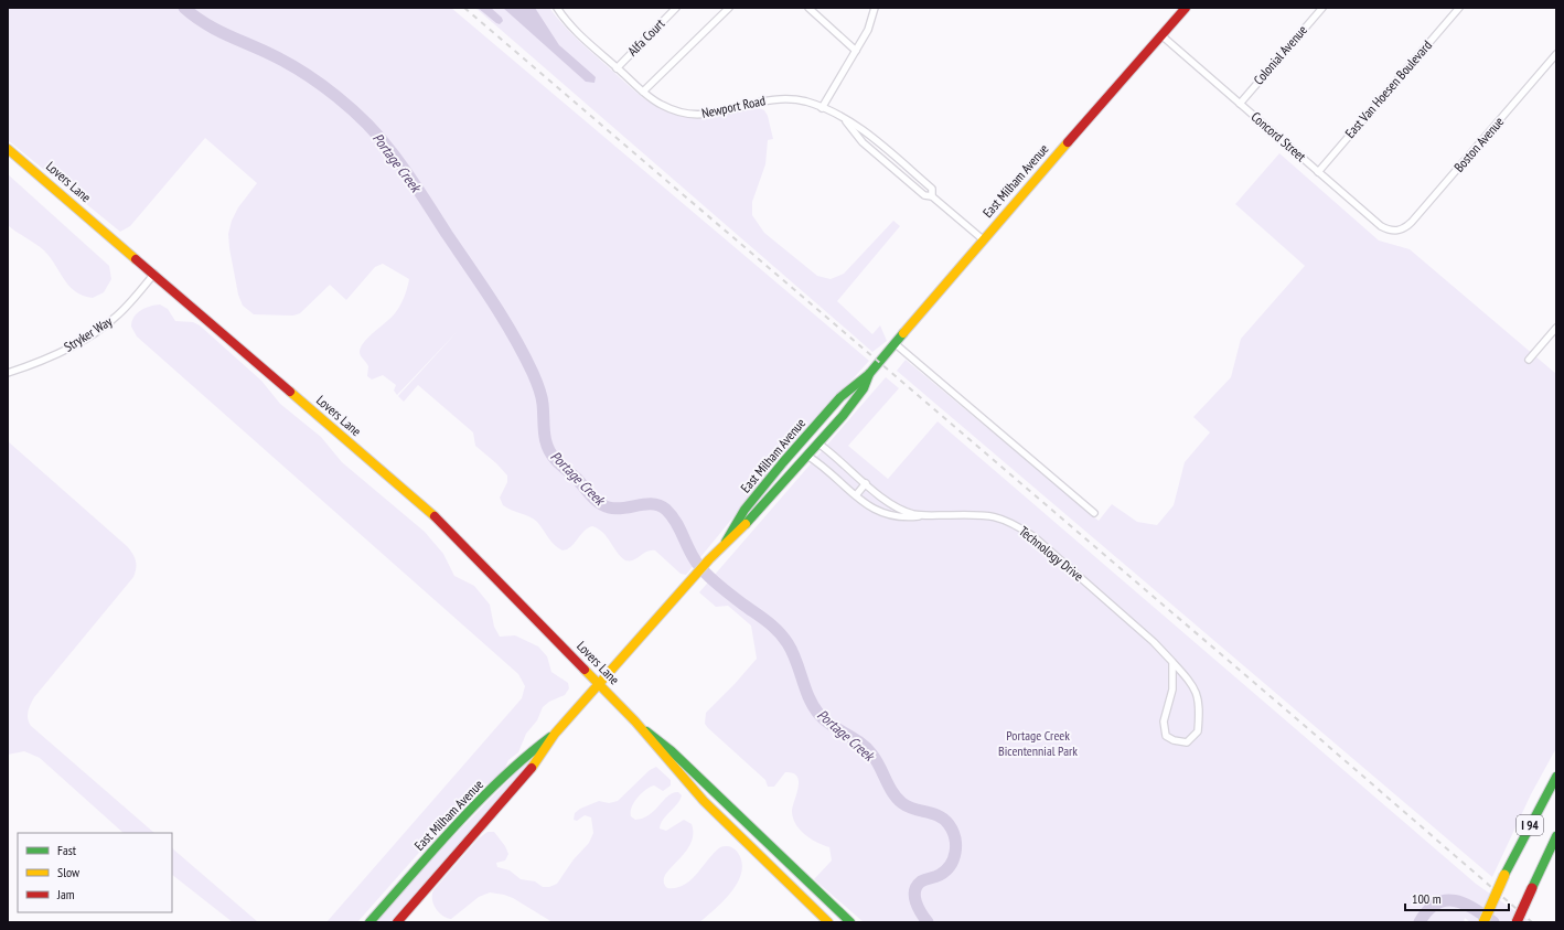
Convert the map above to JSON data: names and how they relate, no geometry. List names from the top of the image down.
{
  "streets": {
    "main road": ["East Milham Avenue", "Lovers Lane", "I 94"],
    "street": [
      "Alfa Court",
      "Colonial Avenue",
      "East Van Hoesen Boulevard",
      "Newport Road",
      "Concord Street",
      "Boston Avenue",
      "Stryker Way",
      "Technology Drive"
    ]
  },
  "crossings": [
    ["Alfa Court", "Newport Road"],
    ["Colonial Avenue", "Concord Street"],
    ["East Van Hoesen Boulevard", "Concord Street"],
    ["Newport Road", "East Milham Avenue"],
    ["Concord Street", "Boston Avenue"],
    ["Concord Street", "East Milham Avenue"],
    ["East Milham Avenue", "Lovers Lane"],
    ["East Milham Avenue", "Technology Drive"],
    ["Lovers Lane", "Stryker Way"]
  ],
  "water": ["Portage Creek"],
  "parks": ["Portage Creek Bicentennial Park"],
  "legend": ["Fast", "Slow", "Jam"],
  "scale_bar": "100 m"
}
